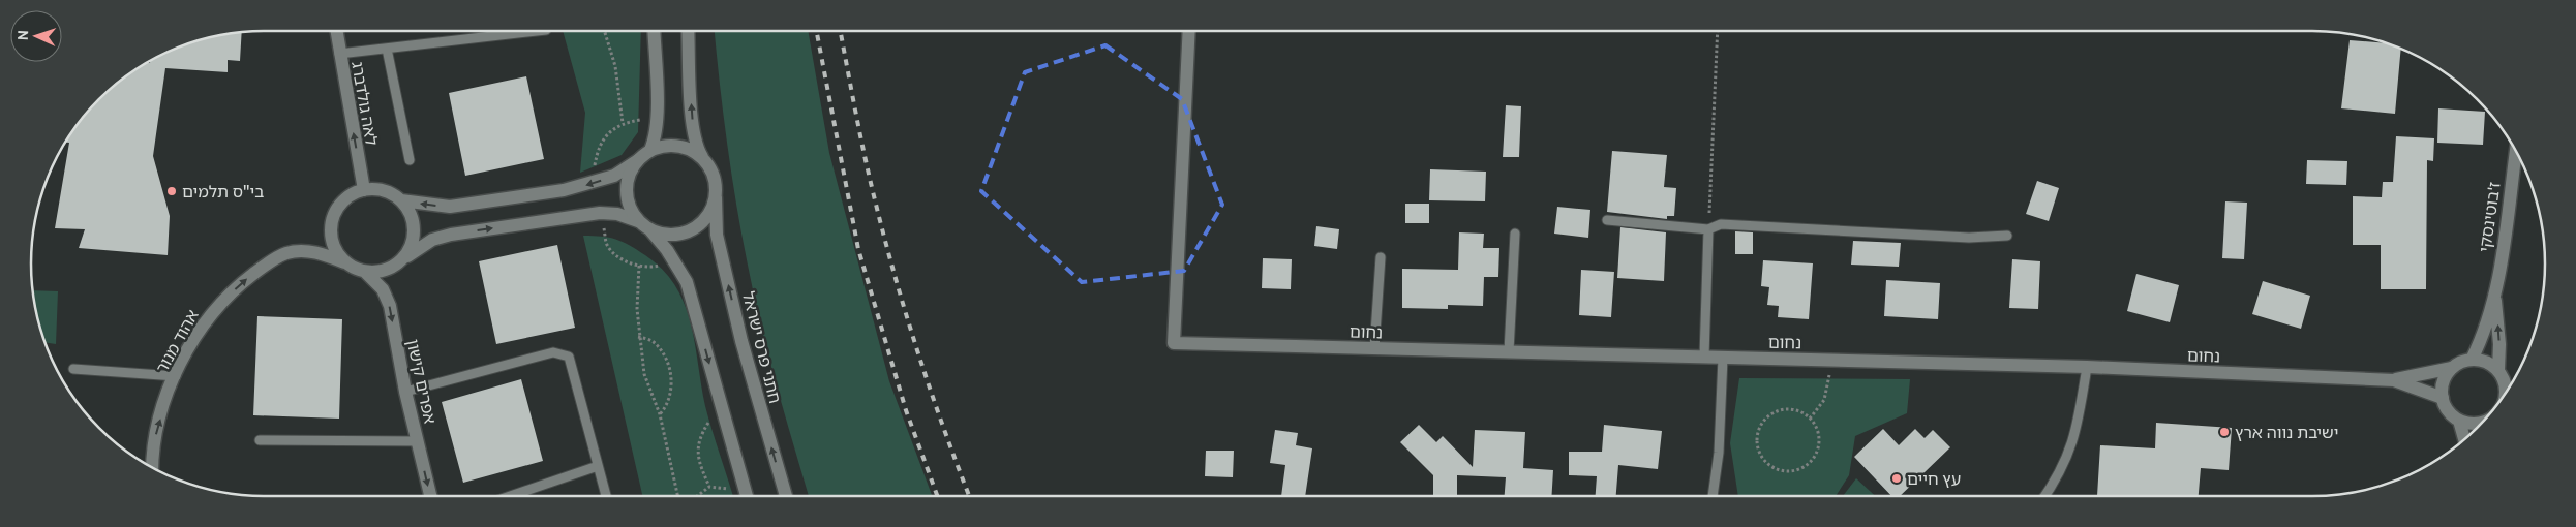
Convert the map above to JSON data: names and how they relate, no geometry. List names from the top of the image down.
{
  "streets": {
    "street": [
      "לאה גולדברג",
      "ז'בוטינסקי",
      "נחום",
      "אהוד מנור",
      "חתני פרס ישראל",
      "אפרים קישון"
    ]
  },
  "crossings": [
    ["לאה גולדברג", "אהוד מנור"],
    ["לאה גולדברג", "אפרים קישון"],
    ["אהוד מנור", "אפרים קישון"]
  ],
  "one_way": ["לאה גולדברג", "אהוד מנור", "אפרים קישון"],
  "places": ["בי\"ס תלמים", "ישיבת נווה ארץ", "עץ חיים"],
  "north": "left"
}
